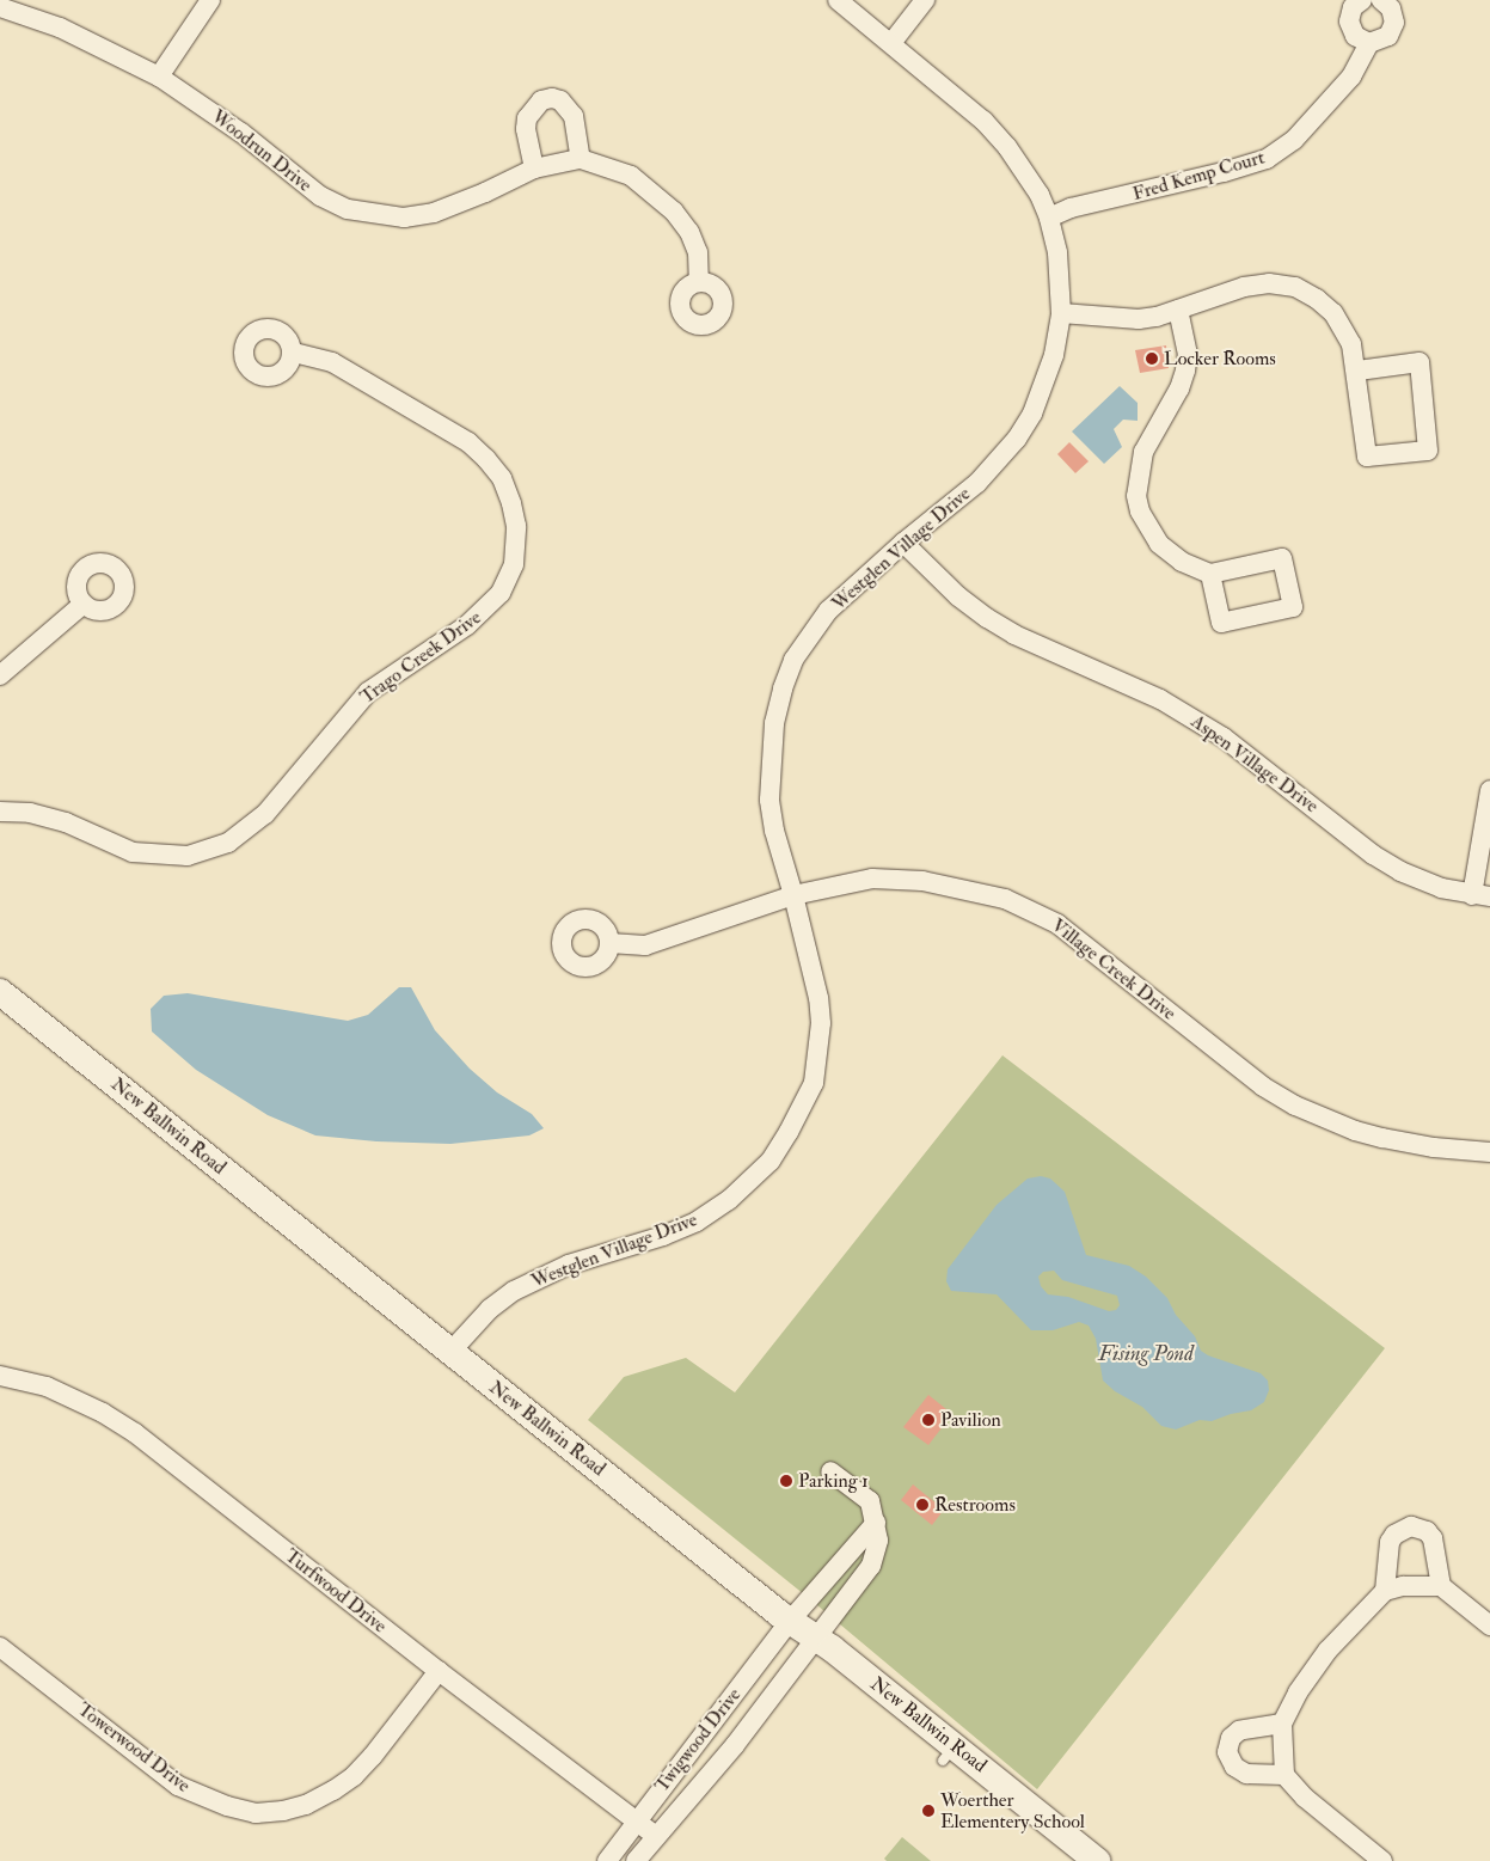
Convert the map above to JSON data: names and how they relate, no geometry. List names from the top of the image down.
{
  "streets": {
    "main road": ["New Ballwin Road"],
    "street": [
      "Woodrun Drive",
      "Fred Kemp Court",
      "Westglen Village Drive",
      "Trago Creek Drive",
      "Aspen Village Drive",
      "Village Creek Drive",
      "Turfwood Drive",
      "Twigwood Drive",
      "Towerwood Drive"
    ]
  },
  "crossings": [
    ["Fred Kemp Court", "Westglen Village Drive"],
    ["Westglen Village Drive", "Aspen Village Drive"],
    ["Westglen Village Drive", "Village Creek Drive"],
    ["Westglen Village Drive", "New Ballwin Road"],
    ["New Ballwin Road", "Twigwood Drive"],
    ["Turfwood Drive", "Twigwood Drive"],
    ["Turfwood Drive", "Towerwood Drive"]
  ],
  "water": ["Fising Pond"],
  "places": [
    "Locker Rooms",
    "Pavilion",
    "Parking 1",
    "Restrooms",
    "Woerther Elementery School"
  ]
}
